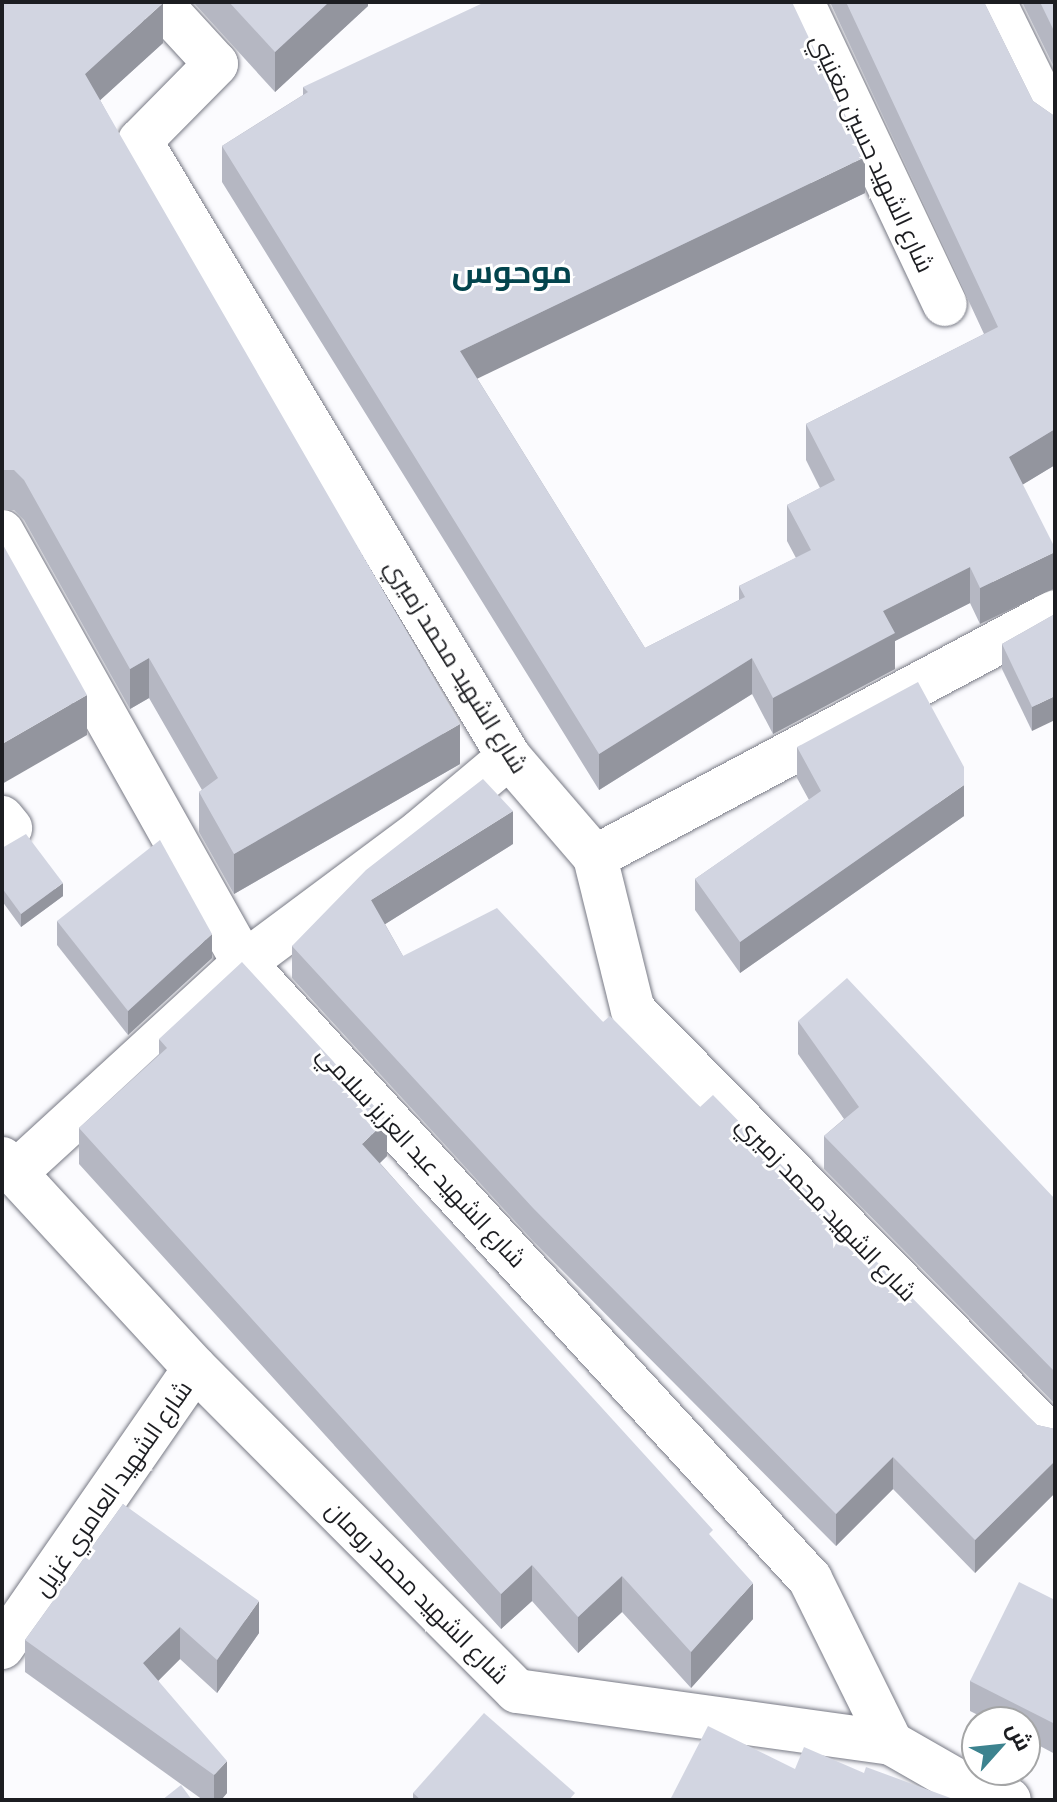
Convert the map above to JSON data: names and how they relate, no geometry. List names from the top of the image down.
{
  "streets": {
    "street": [
      "شارع الشهيد حسين مغنيني",
      "شارع الشهيد محمد زميري",
      "شارع الشهيد عبد العزيز سلامي",
      "شارع الشهيد العامري غزيل",
      "شارع الشهيد محمد رومان"
    ]
  },
  "crossings": [
    ["شارع الشهيد عبد العزيز سلامي", "شارع الشهيد محمد رومان"],
    ["شارع الشهيد العامري غزيل", "شارع الشهيد محمد رومان"]
  ],
  "districts": ["موحوس"],
  "north": "top right"
}
